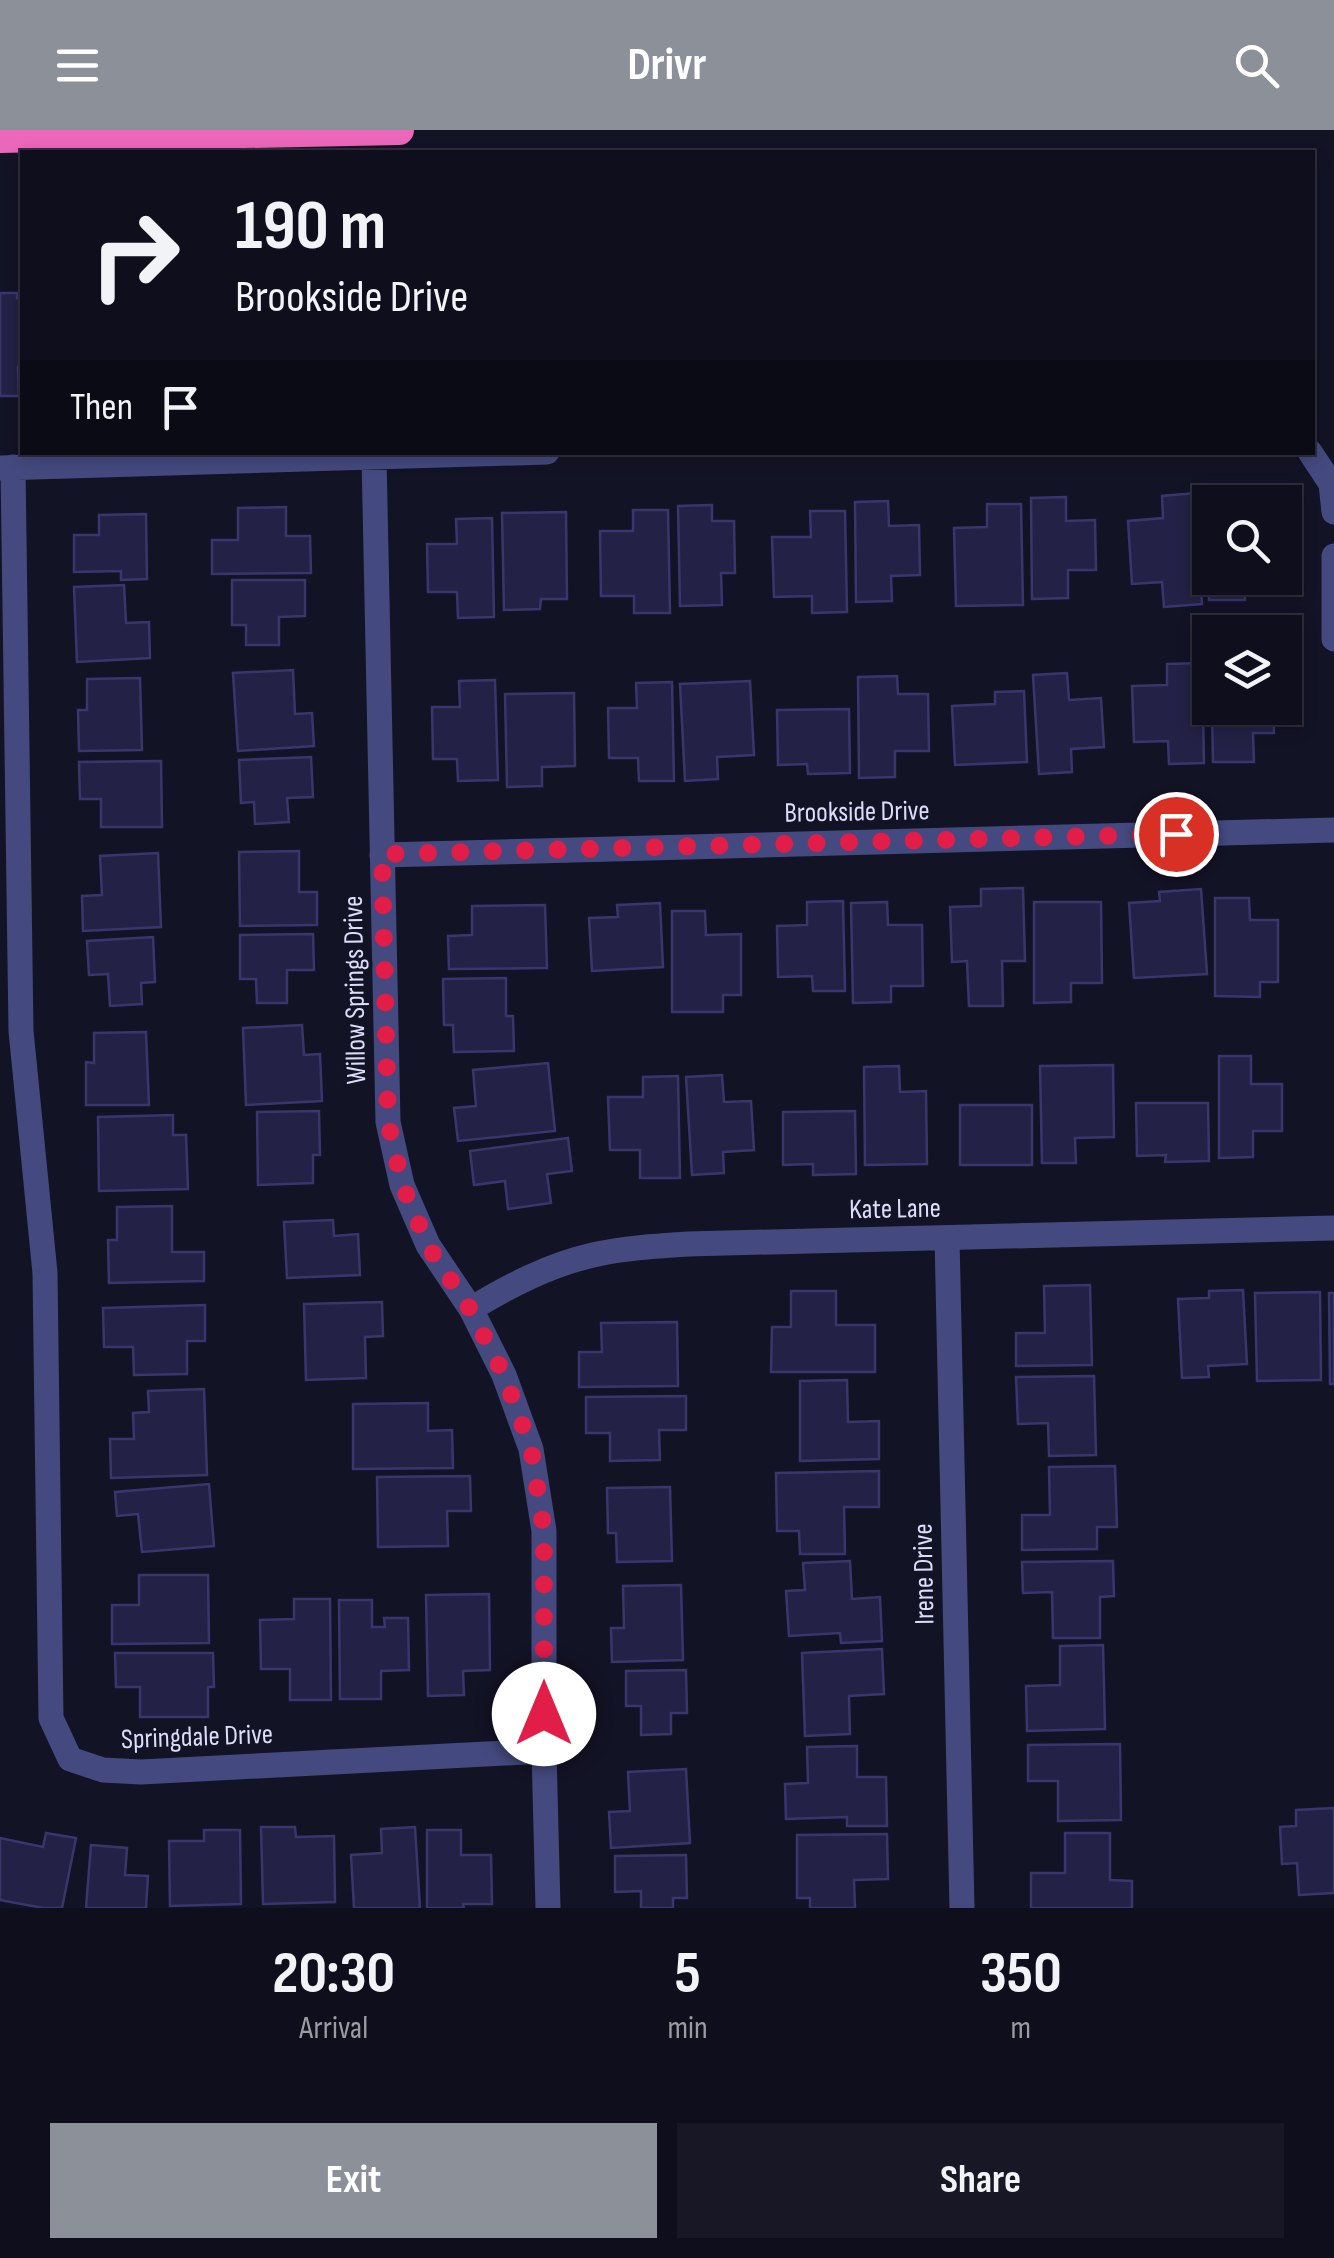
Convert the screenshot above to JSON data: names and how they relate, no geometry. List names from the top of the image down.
{
  "streets": {
    "street": [
      "Brookside Drive",
      "Willow Springs Drive",
      "Kate Lane",
      "Irene Drive",
      "Springdale Drive"
    ]
  },
  "crossings": [
    ["Brookside Drive", "Willow Springs Drive"],
    ["Willow Springs Drive", "Kate Lane"],
    ["Willow Springs Drive", "Springdale Drive"],
    ["Kate Lane", "Irene Drive"]
  ],
  "page": {
    "header": "Drivr",
    "turn": ["190 m", "Brookside Drive"],
    "then": "Then",
    "eta": [
      "20:30",
      "Arrival",
      "5",
      "min",
      "350",
      "m"
    ],
    "buttons": ["Exit", "Share"]
  }
}
